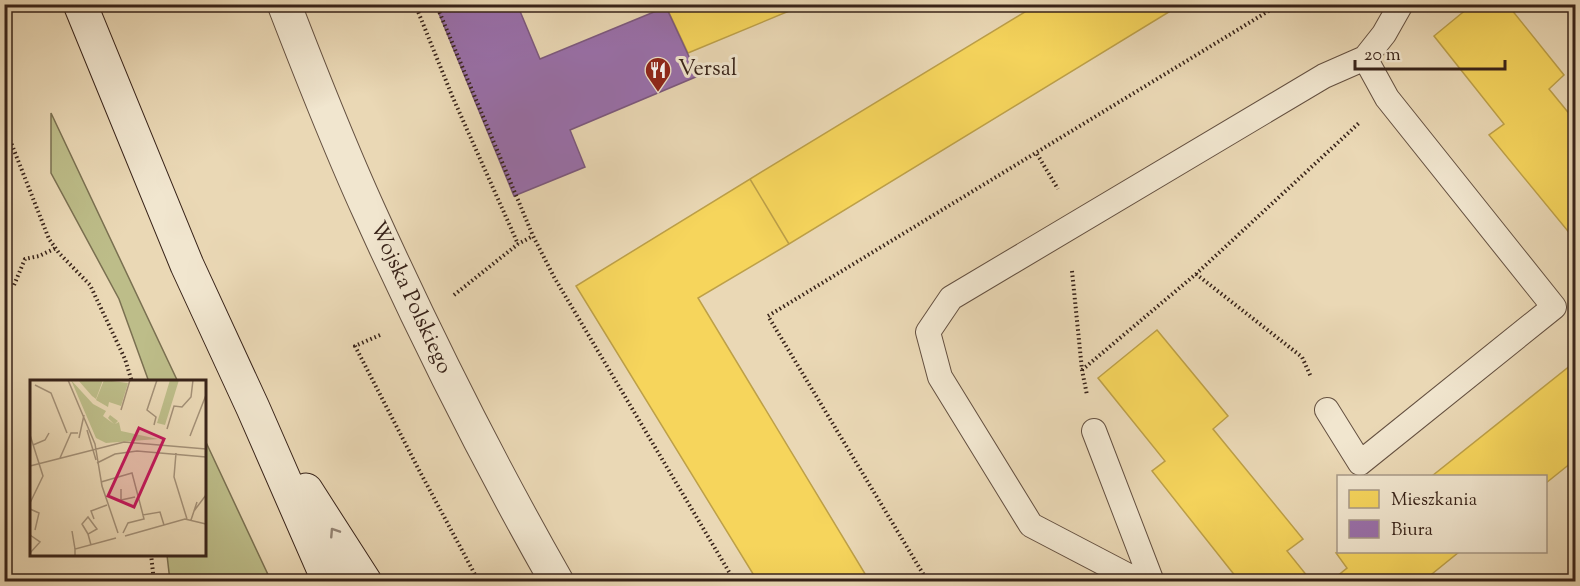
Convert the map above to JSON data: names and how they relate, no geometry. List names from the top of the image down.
{
  "streets": {
    "main road": ["Wojska Polskiego"]
  },
  "places": {
    "restaurant": ["Versal"]
  },
  "legend": ["Mieszkania", "Biura"],
  "scale_bar": "20 m"
}
